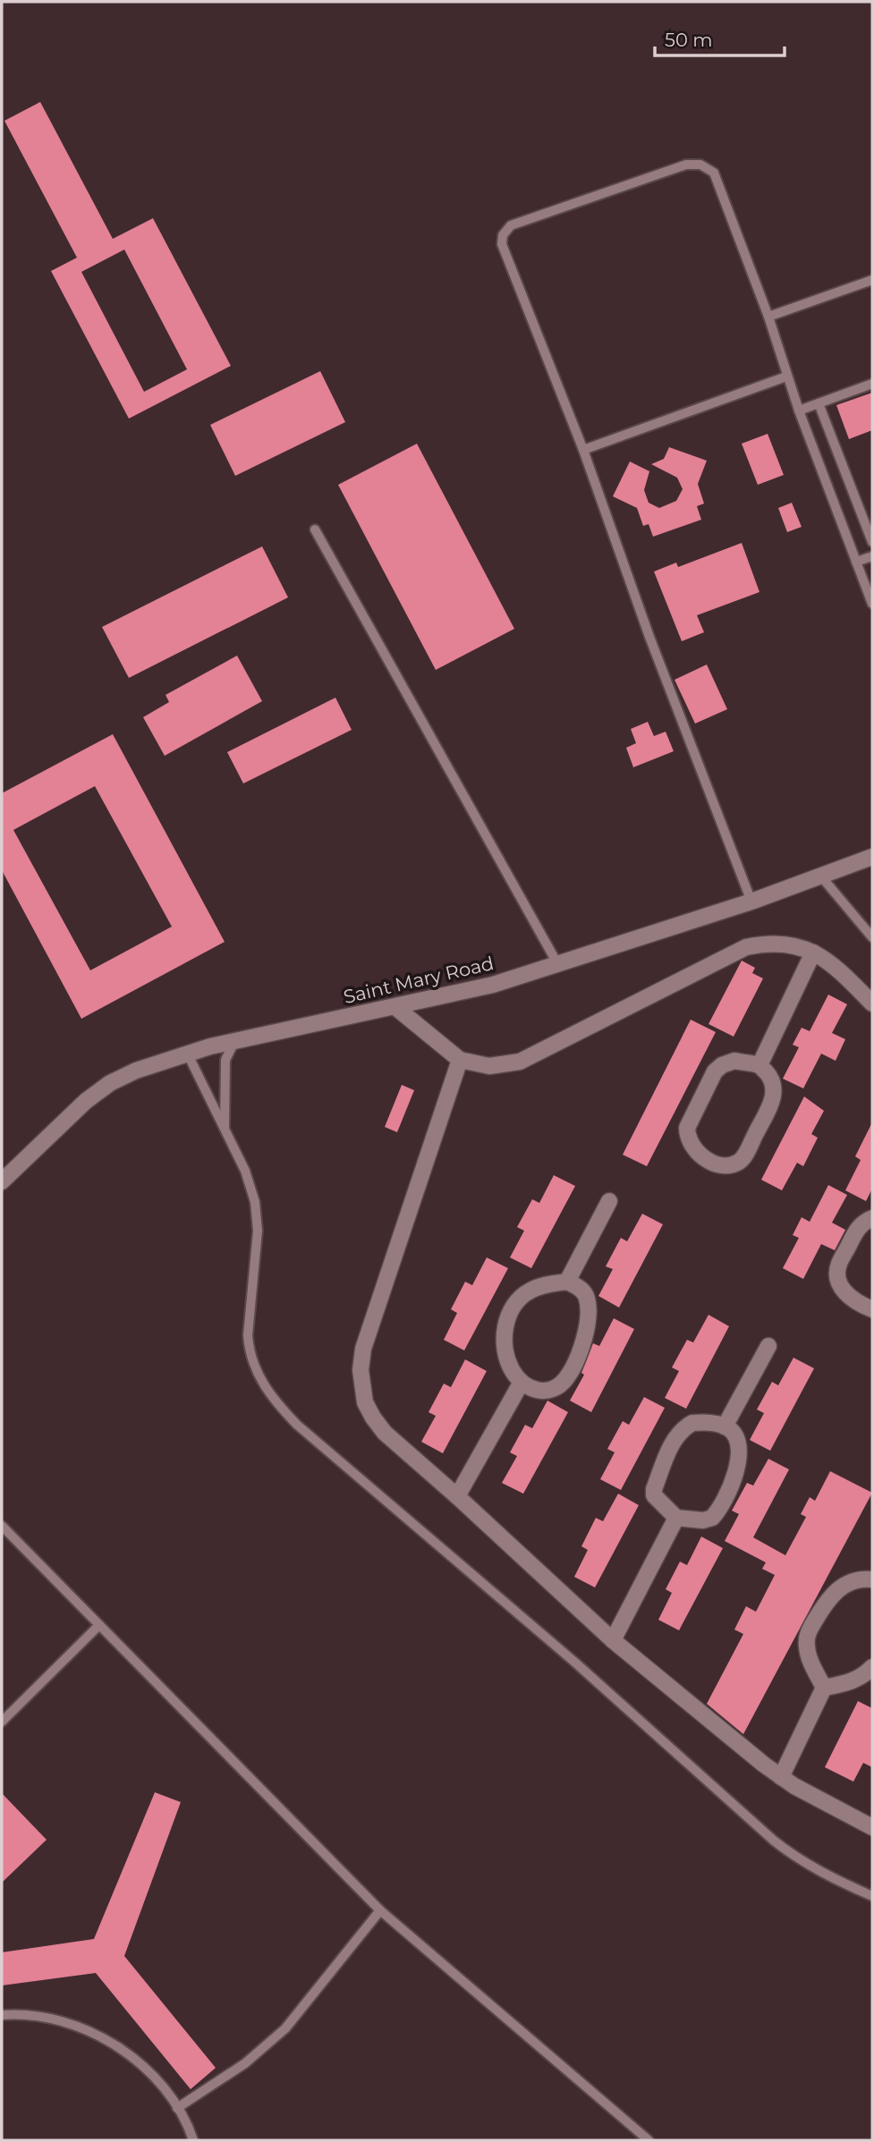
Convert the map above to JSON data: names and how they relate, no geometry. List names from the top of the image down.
{
  "streets": {
    "street": ["Saint Mary Road"]
  },
  "scale_bar": "50 m"
}
